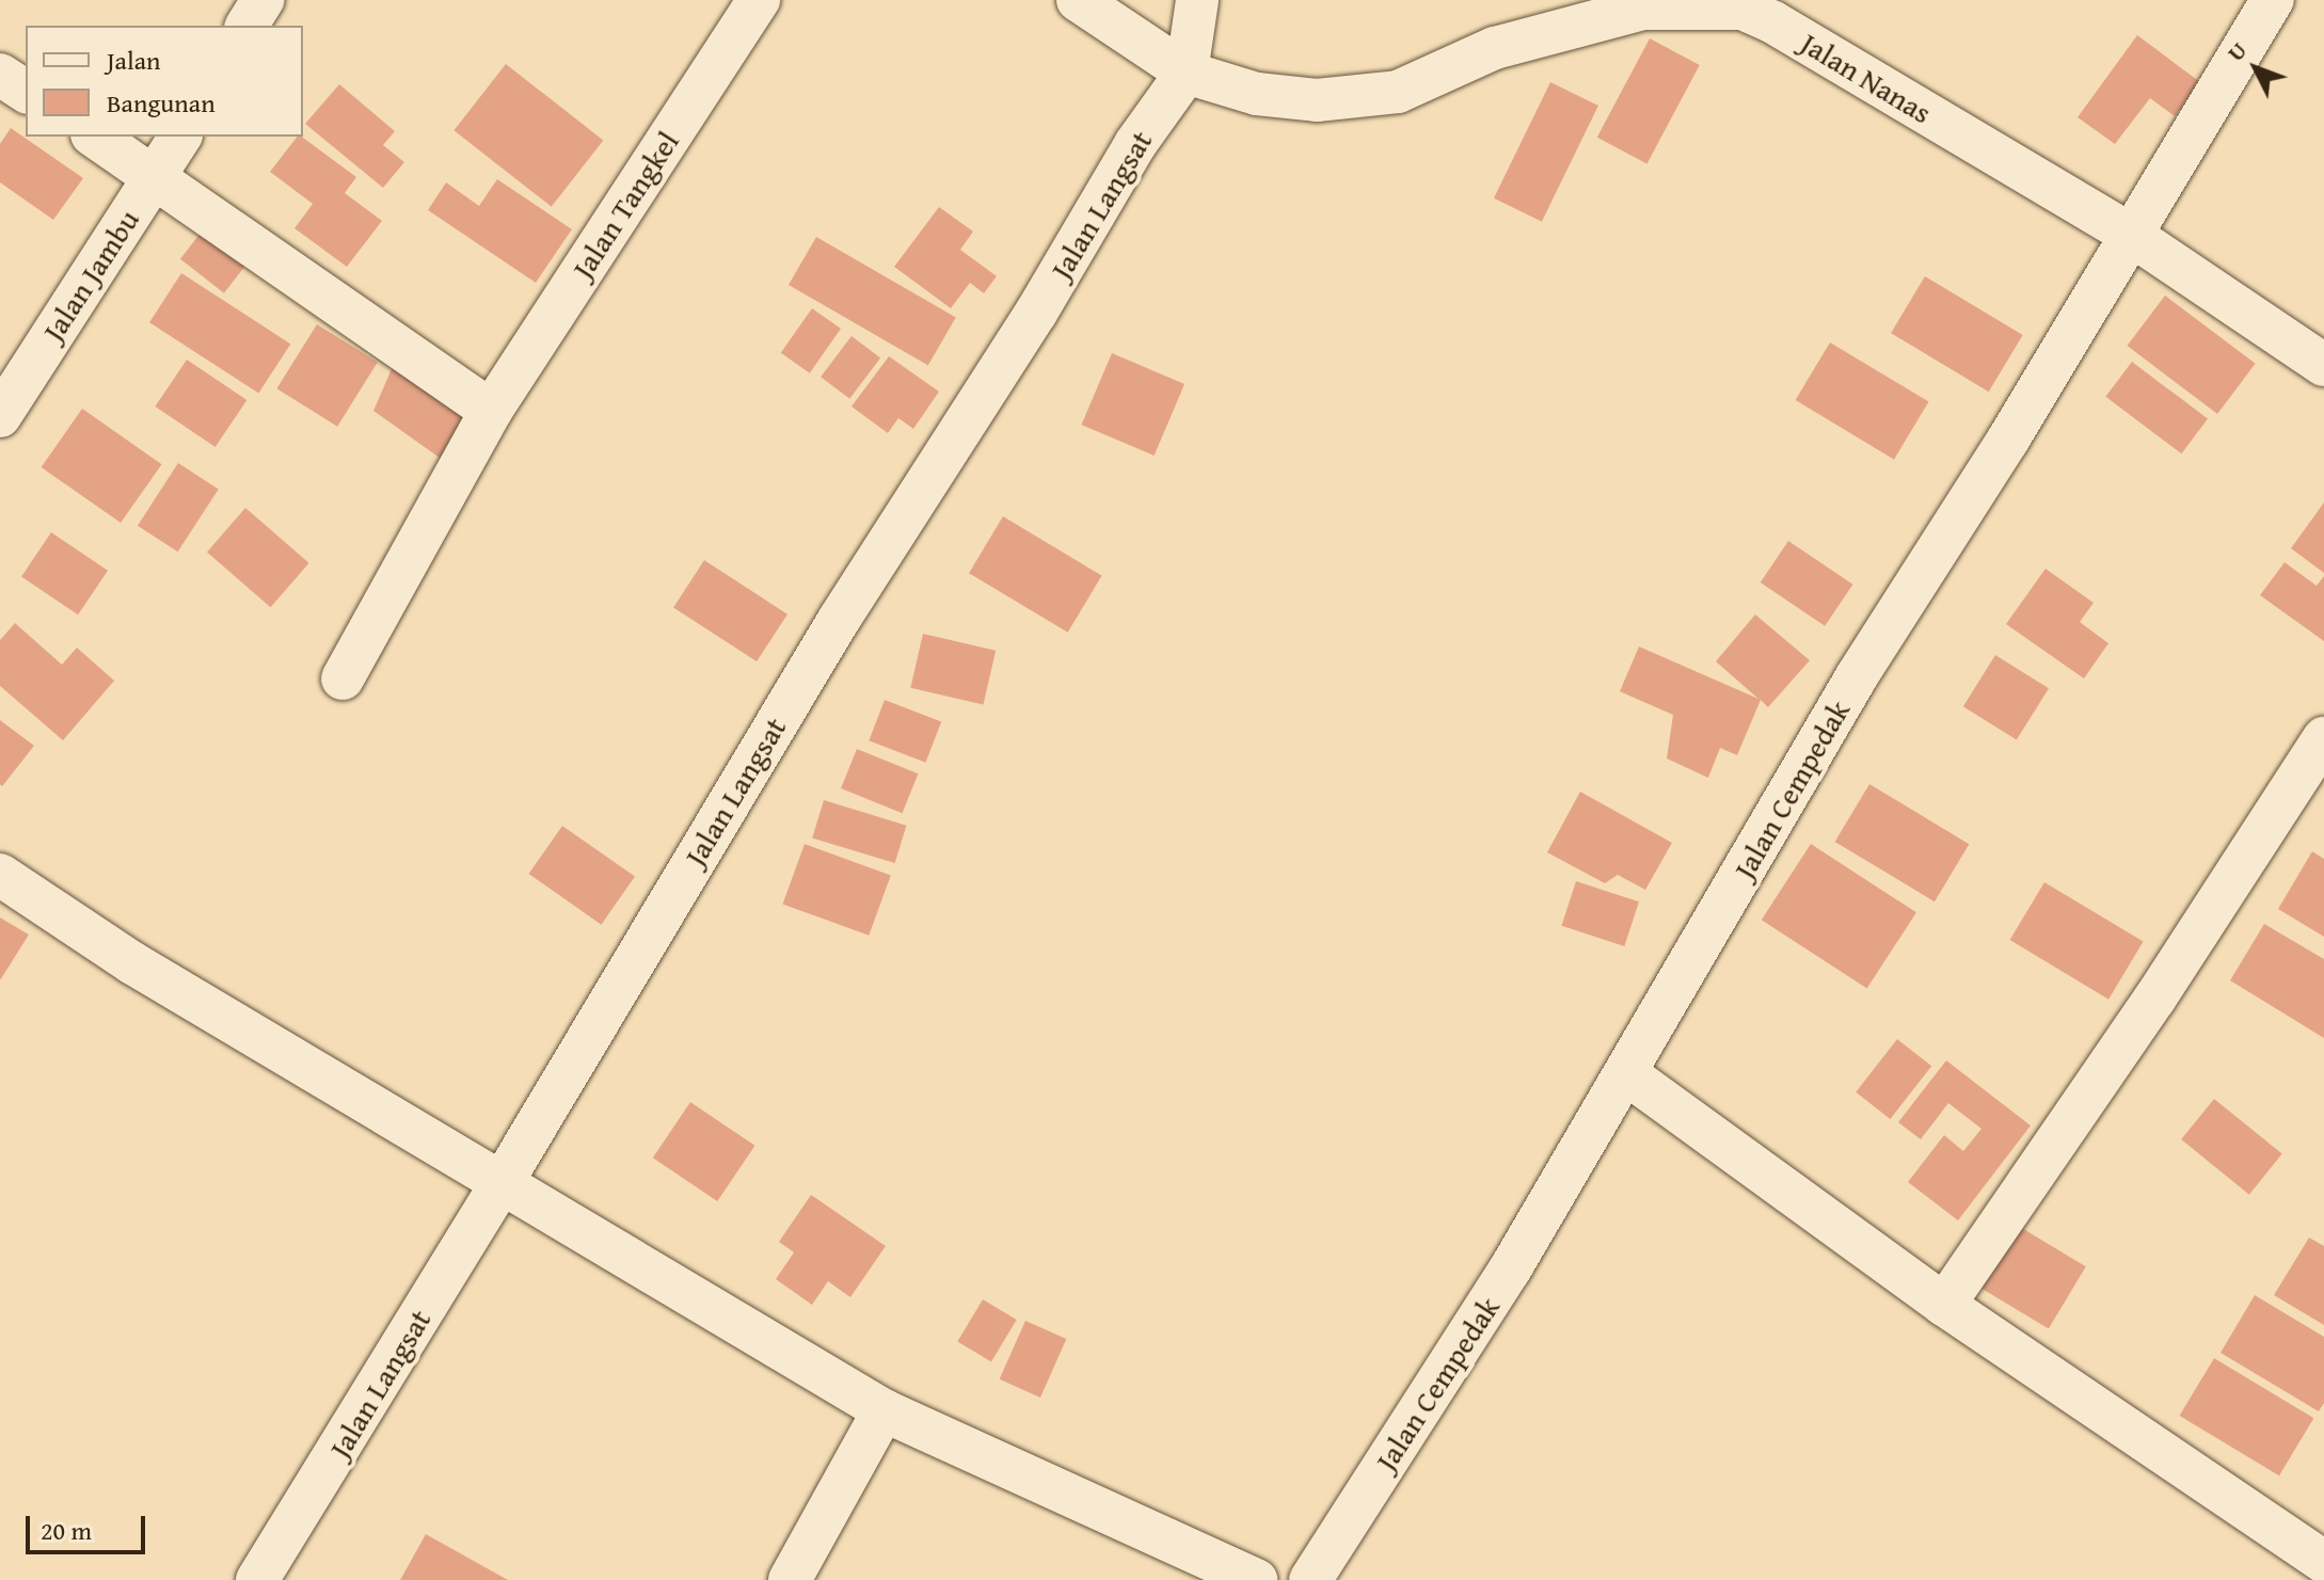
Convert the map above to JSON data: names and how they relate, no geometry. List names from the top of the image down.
{
  "streets": {
    "street": [
      "Jalan Nanas",
      "Jalan Tangkel",
      "Jalan Langsat",
      "Jalan Jambu",
      "Jalan Cempedak"
    ]
  },
  "crossings": [
    ["Jalan Nanas", "Jalan Langsat"],
    ["Jalan Nanas", "Jalan Cempedak"]
  ],
  "legend": ["Jalan", "Bangunan"],
  "scale_bar": "20 m",
  "north": "top left"
}
